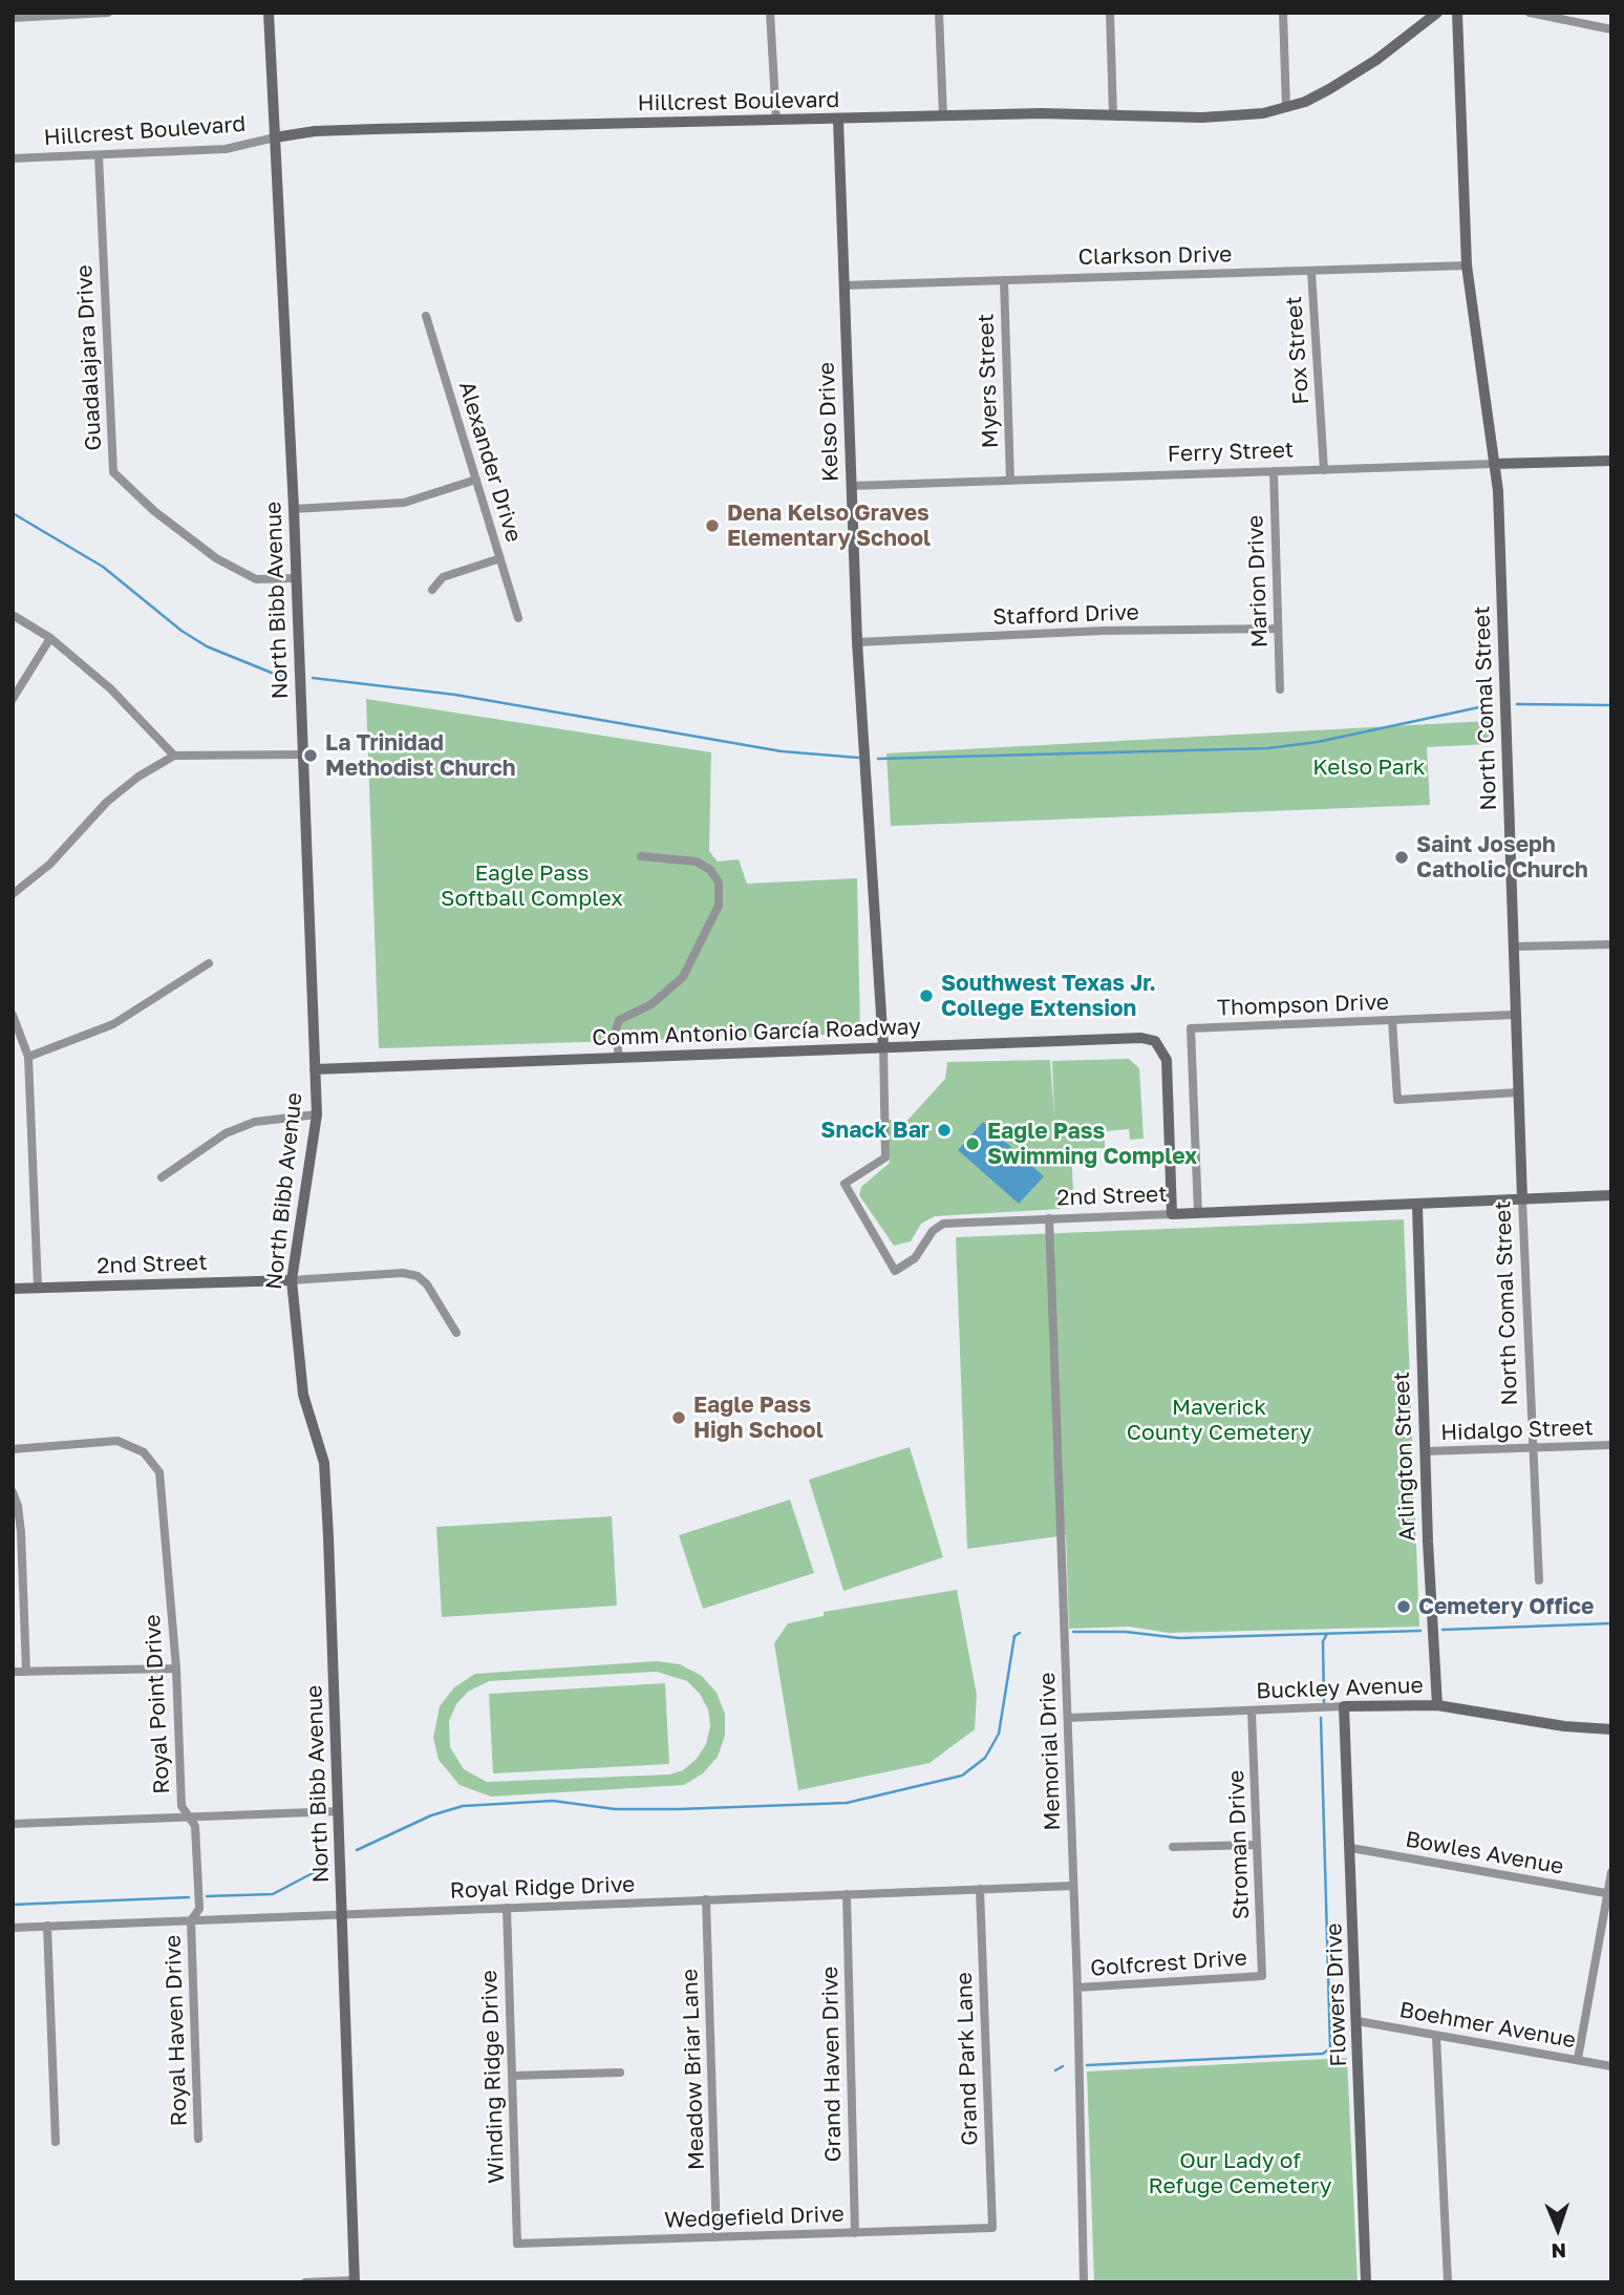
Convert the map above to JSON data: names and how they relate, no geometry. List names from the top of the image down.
{
  "streets": {
    "street": [
      "Hillcrest Boulevard",
      "Clarkson Drive",
      "Fox Street",
      "Guadalajara Drive",
      "Myers Street",
      "Kelso Drive",
      "Ferry Street",
      "Alexander Drive",
      "Marion Drive",
      "North Bibb Avenue",
      "Stafford Drive",
      "North Comal Street",
      "Thompson Drive",
      "Comm Antonio García Roadway",
      "2nd Street",
      "Hidalgo Street",
      "Arlington Street",
      "Buckley Avenue",
      "Royal Point Drive",
      "Memorial Drive",
      "Stroman Drive",
      "Bowles Avenue",
      "Royal Ridge Drive",
      "Golfcrest Drive",
      "Flowers Drive",
      "Boehmer Avenue",
      "Royal Haven Drive",
      "Grand Park Lane",
      "Grand Haven Drive",
      "Meadow Briar Lane",
      "Winding Ridge Drive",
      "Wedgefield Drive"
    ]
  },
  "crossings": [
    ["Hillcrest Boulevard", "Guadalajara Drive"],
    ["Hillcrest Boulevard", "Kelso Drive"],
    ["Hillcrest Boulevard", "North Bibb Avenue"],
    ["Clarkson Drive", "Fox Street"],
    ["Clarkson Drive", "Myers Street"],
    ["Clarkson Drive", "Kelso Drive"],
    ["Clarkson Drive", "North Comal Street"],
    ["Fox Street", "Ferry Street"],
    ["Guadalajara Drive", "North Bibb Avenue"],
    ["Myers Street", "Ferry Street"],
    ["Kelso Drive", "Ferry Street"],
    ["Kelso Drive", "Stafford Drive"],
    ["Kelso Drive", "Comm Antonio García Roadway"],
    ["Kelso Drive", "2nd Street"],
    ["Ferry Street", "Marion Drive"],
    ["Ferry Street", "North Comal Street"],
    ["Marion Drive", "Stafford Drive"],
    ["North Bibb Avenue", "Comm Antonio García Roadway"],
    ["North Bibb Avenue", "2nd Street"],
    ["North Bibb Avenue", "Royal Ridge Drive"],
    ["North Comal Street", "Thompson Drive"],
    ["North Comal Street", "2nd Street"],
    ["North Comal Street", "Hidalgo Street"],
    ["Thompson Drive", "2nd Street"],
    ["Comm Antonio García Roadway", "2nd Street"],
    ["2nd Street", "Arlington Street"],
    ["2nd Street", "Memorial Drive"],
    ["Hidalgo Street", "Arlington Street"],
    ["Arlington Street", "Buckley Avenue"],
    ["Buckley Avenue", "Memorial Drive"],
    ["Buckley Avenue", "Stroman Drive"],
    ["Buckley Avenue", "Flowers Drive"],
    ["Royal Point Drive", "Royal Ridge Drive"],
    ["Royal Point Drive", "Royal Haven Drive"],
    ["Memorial Drive", "Royal Ridge Drive"],
    ["Memorial Drive", "Golfcrest Drive"],
    ["Stroman Drive", "Golfcrest Drive"],
    ["Bowles Avenue", "Flowers Drive"],
    ["Royal Ridge Drive", "Royal Haven Drive"],
    ["Royal Ridge Drive", "Grand Park Lane"],
    ["Royal Ridge Drive", "Grand Haven Drive"],
    ["Royal Ridge Drive", "Meadow Briar Lane"],
    ["Royal Ridge Drive", "Winding Ridge Drive"],
    ["Flowers Drive", "Boehmer Avenue"],
    ["Grand Park Lane", "Wedgefield Drive"],
    ["Grand Haven Drive", "Wedgefield Drive"],
    ["Meadow Briar Lane", "Wedgefield Drive"],
    ["Winding Ridge Drive", "Wedgefield Drive"]
  ],
  "parks": [
    "Kelso Park",
    "Eagle Pass Softball Complex",
    "Maverick County Cemetery",
    "Our Lady of Refuge Cemetery"
  ],
  "places": [
    "Dena Kelso Graves Elementary School",
    "La Trinidad Methodist Church",
    "Saint Joseph Catholic Church",
    "Southwest Texas Jr. College Extension",
    "Snack Bar",
    "Eagle Pass Swimming Complex",
    "Eagle Pass High School",
    "Cemetery Office"
  ],
  "north": "bottom"
}
